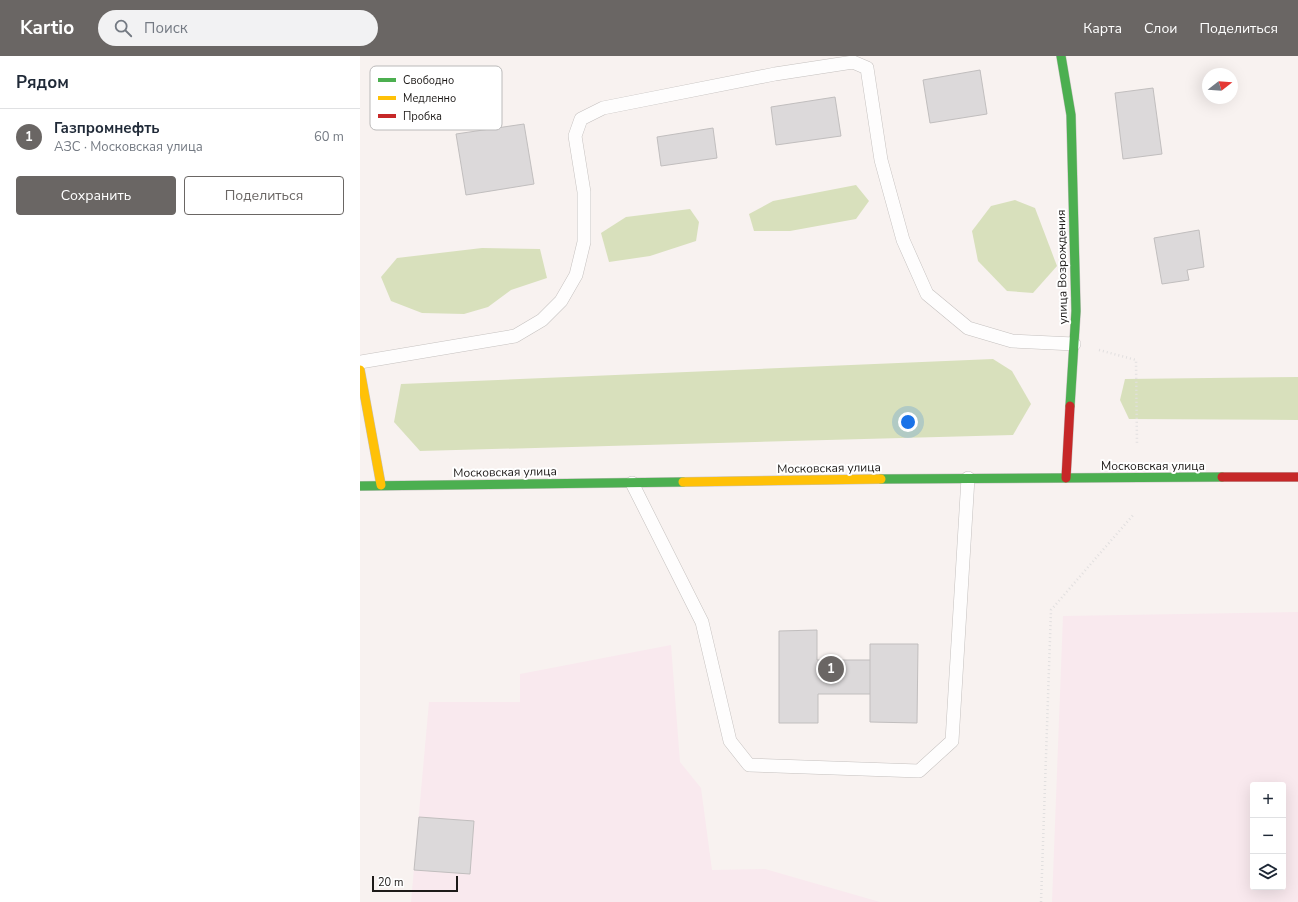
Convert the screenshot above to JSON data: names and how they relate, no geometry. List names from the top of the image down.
{
  "streets": {
    "main road": ["улица Возрождения", "Московская улица"]
  },
  "crossings": [
    ["улица Возрождения", "Московская улица"]
  ],
  "legend": ["Свободно", "Медленно", "Пробка"],
  "scale_bar": "20 m",
  "north": "right",
  "page": {
    "header": "Kartio",
    "search": "Поиск",
    "nav": ["Карта", "Слои", "Поделиться"],
    "heading": "Рядом",
    "list": [
      {
        "mark": "1",
        "name": "Газпромнефть",
        "note": "АЗС · Московская улица",
        "value": "60 m"
      }
    ],
    "buttons": ["Сохранить", "Поделиться"],
    "pins": "1",
    "map_buttons": ["+", "−"],
    "scale": "20 m"
  }
}
